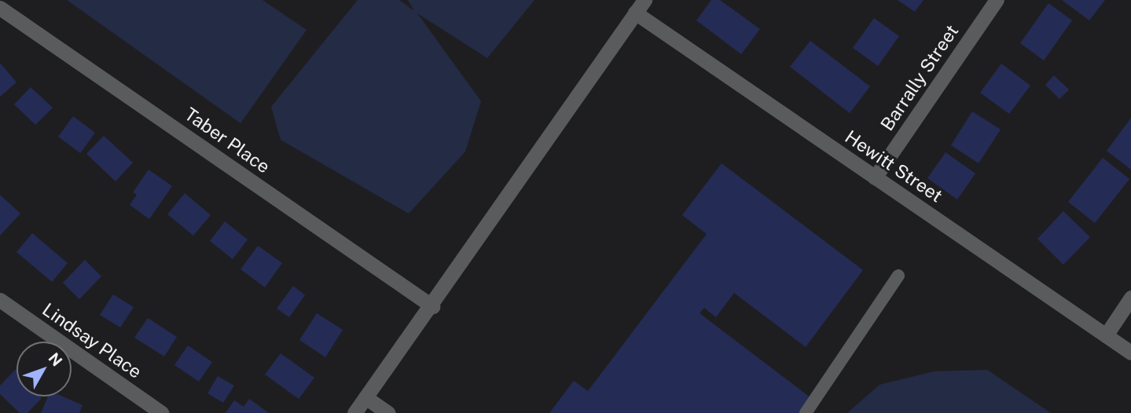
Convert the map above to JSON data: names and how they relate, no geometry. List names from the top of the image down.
{
  "streets": {
    "street": [
      "Barrally Street",
      "Taber Place",
      "Hewitt Street",
      "Lindsay Place"
    ]
  },
  "crossings": [
    ["Barrally Street", "Hewitt Street"]
  ],
  "north": "top right"
}
